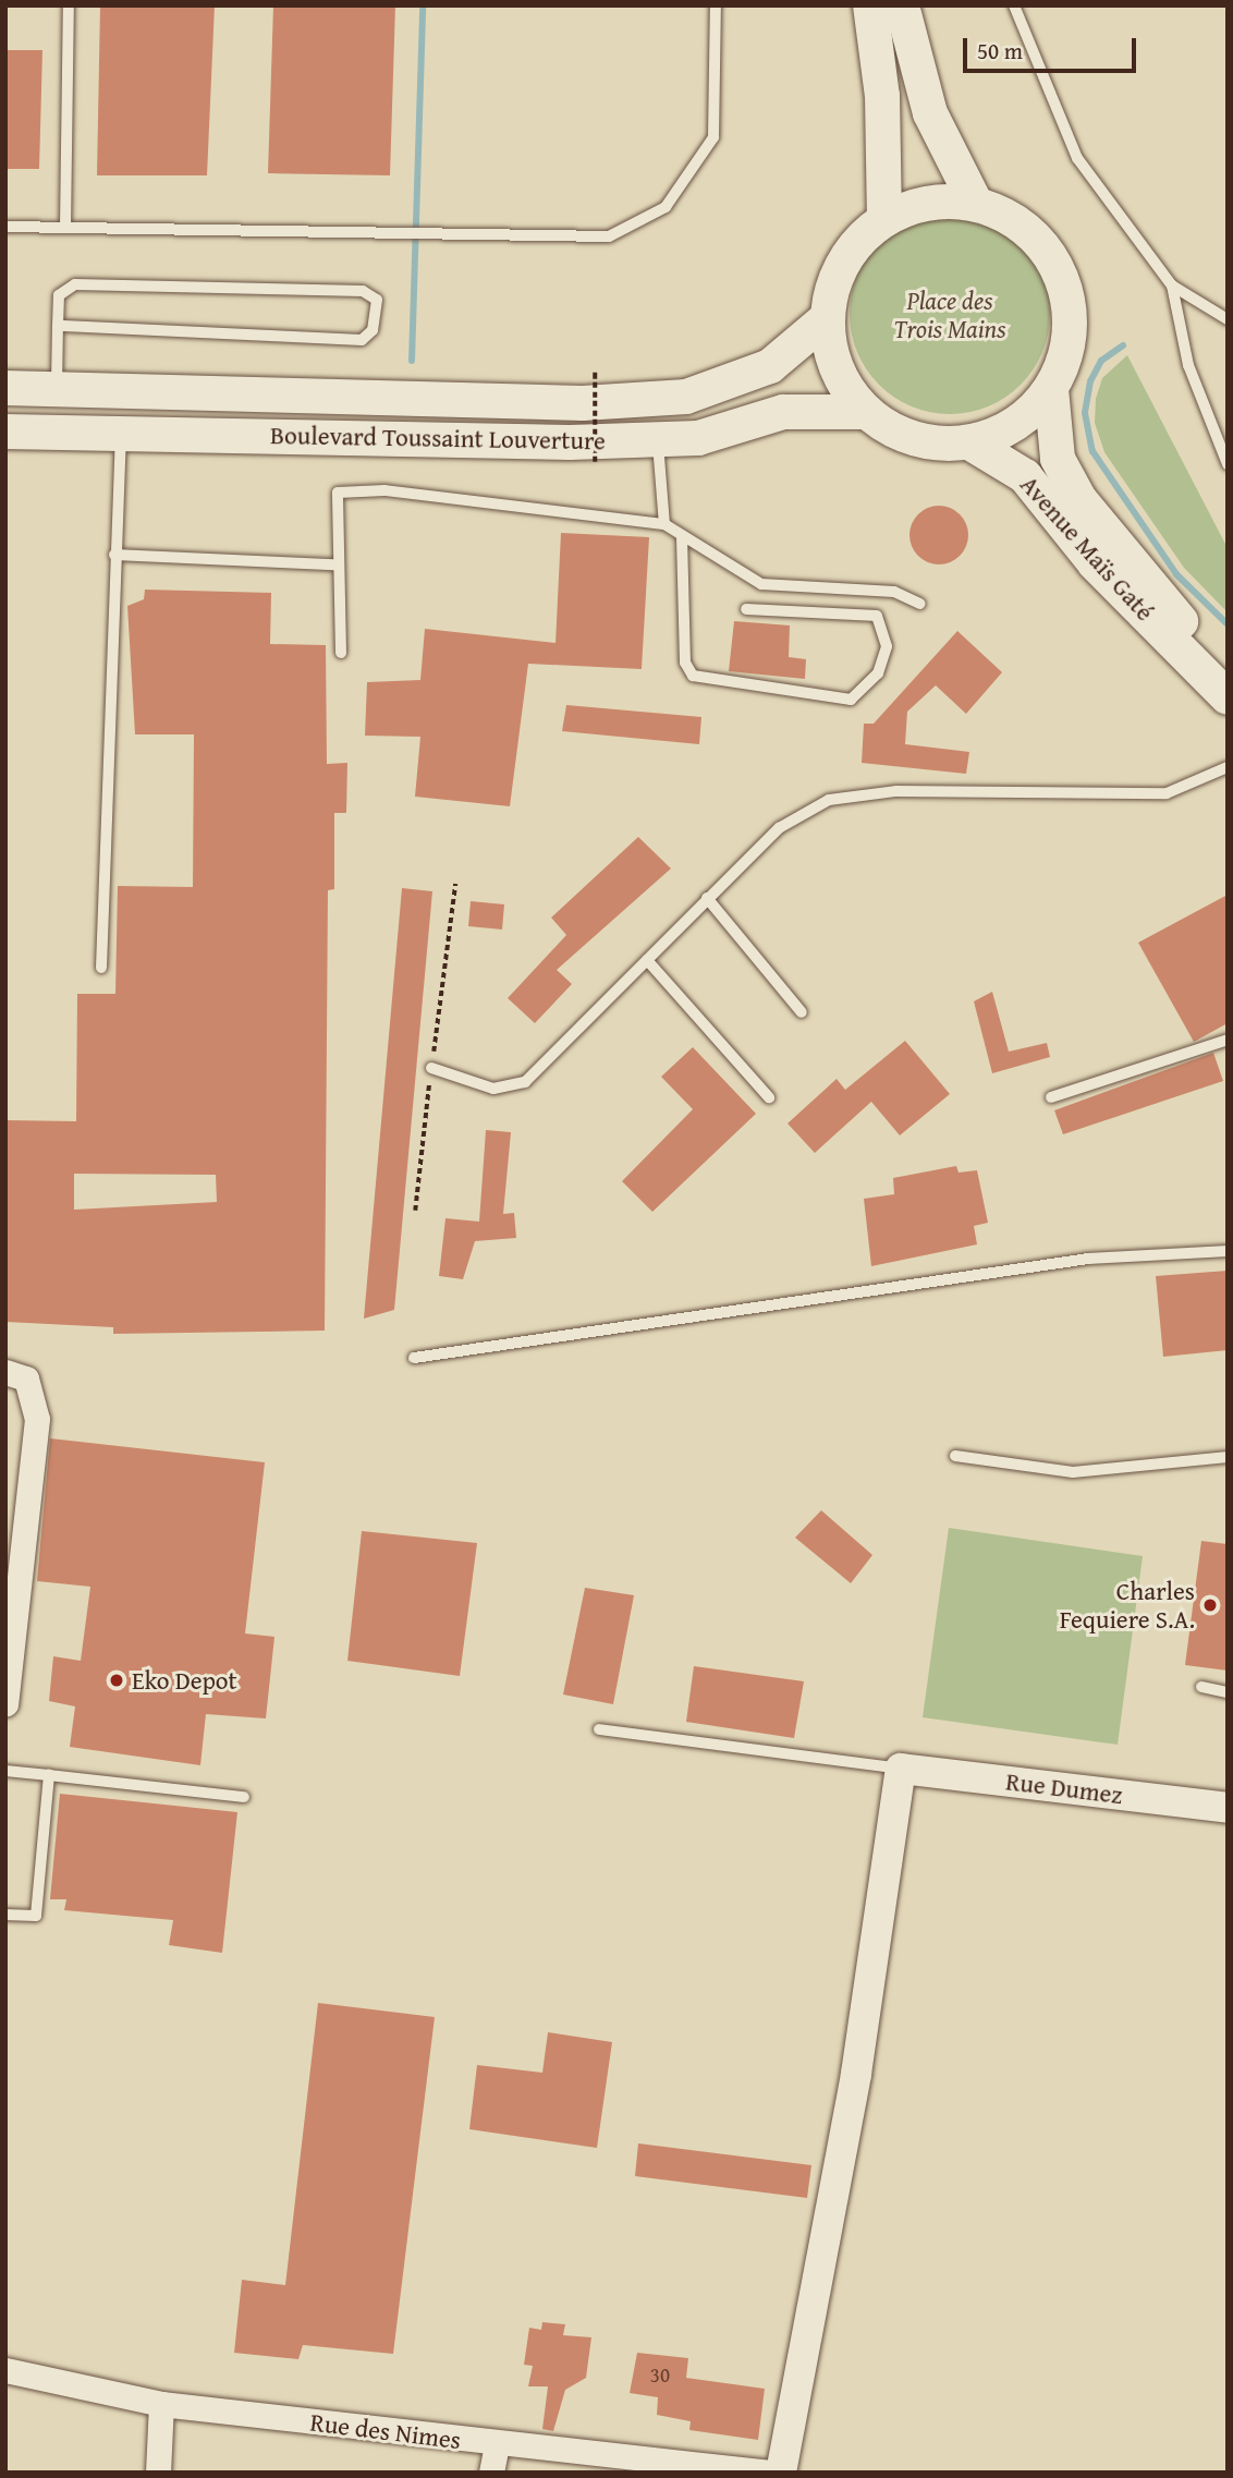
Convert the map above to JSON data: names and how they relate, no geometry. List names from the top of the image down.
{
  "streets": {
    "main road": ["Boulevard Toussaint Louverture", "Avenue Maïs Gaté"],
    "street": ["Rue Dumez", "Rue des Nimes"]
  },
  "crossings": [
    ["Boulevard Toussaint Louverture", "Avenue Maïs Gaté"]
  ],
  "parks": ["Place des Trois Mains"],
  "places": ["Charles Fequiere S.A.", "Eko Depot"],
  "house_numbers": ["30"],
  "scale_bar": "50 m"
}
